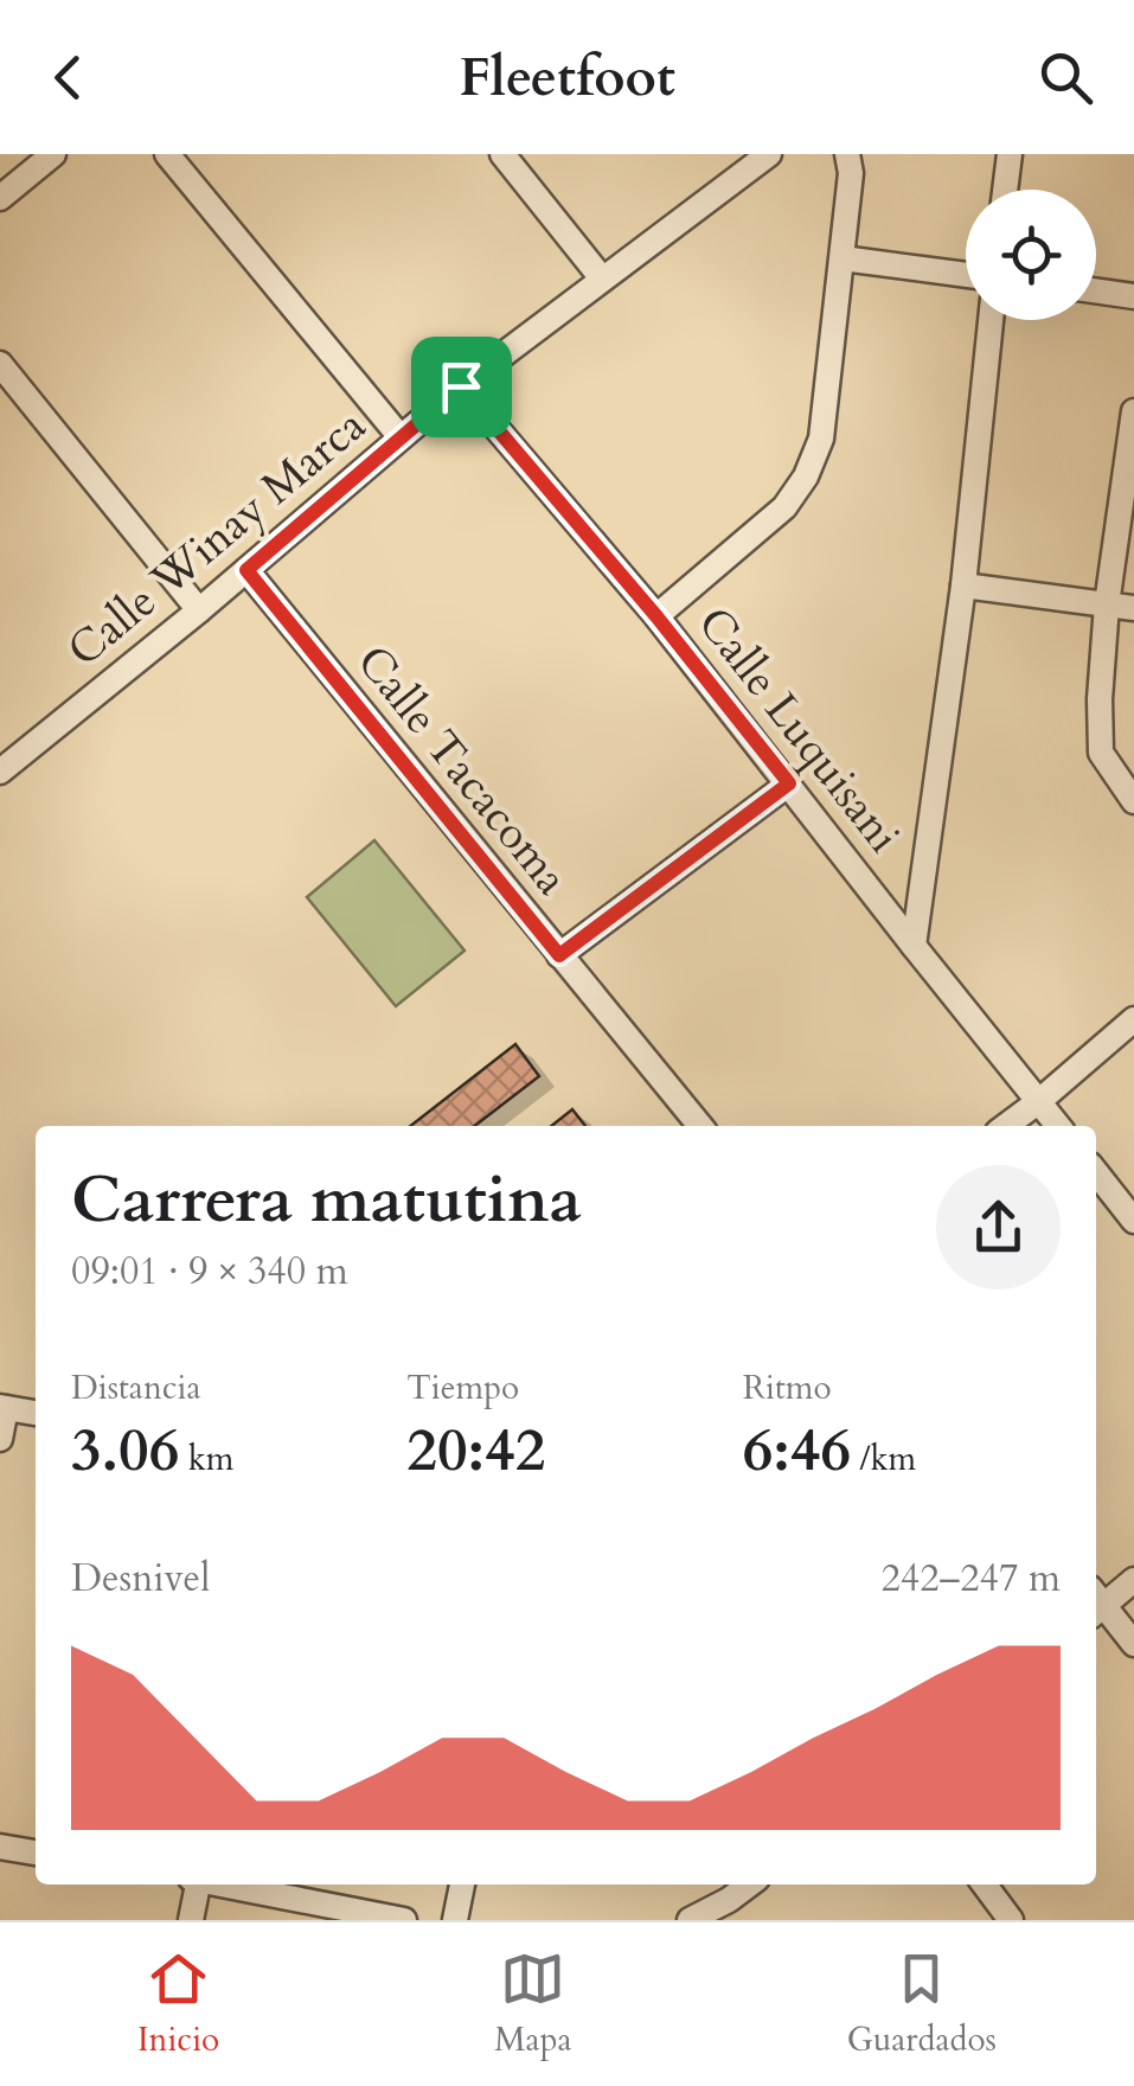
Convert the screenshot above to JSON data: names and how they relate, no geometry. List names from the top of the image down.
{
  "streets": {
    "street": ["Calle Winay Marca", "Calle Luquisani", "Calle Tacacoma"]
  },
  "crossings": [
    ["Calle Winay Marca", "Calle Luquisani"],
    ["Calle Winay Marca", "Calle Tacacoma"]
  ],
  "page": {
    "header": "Fleetfoot",
    "heading": ["Carrera matutina", "09:01 · 9 × 340 m"],
    "stats": [
      ["Distancia", "3.06 km"],
      ["Tiempo", "20:42"],
      ["Ritmo", "6:46 /km"]
    ],
    "chart": ["Desnivel", "242–247 m"],
    "tabs": ["Inicio", "Mapa", "Guardados"]
  }
}
